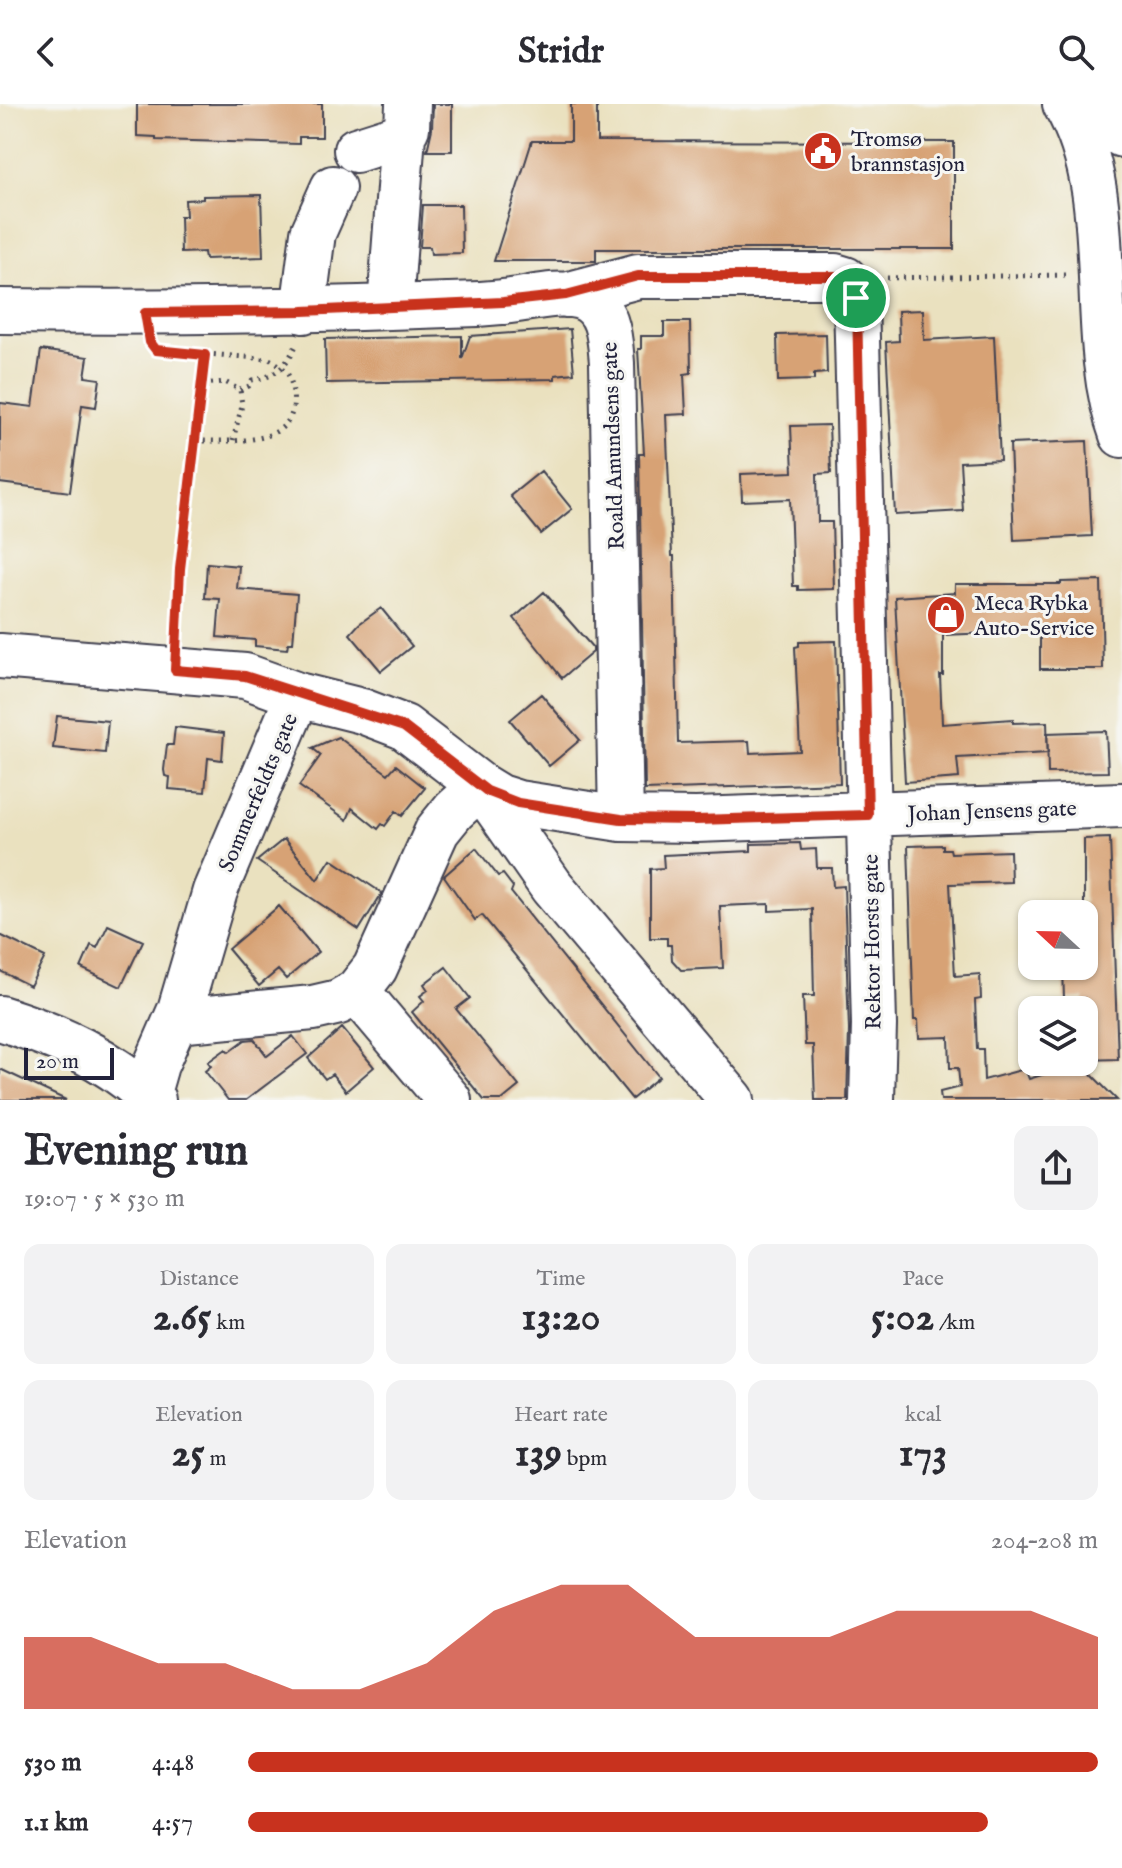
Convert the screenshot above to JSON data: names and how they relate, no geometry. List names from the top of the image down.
{
  "streets": {
    "street": [
      "Roald Amundsens gate",
      "Sommerfeldts gate",
      "Johan Jensens gate",
      "Rektor Horsts gate"
    ]
  },
  "crossings": [
    ["Roald Amundsens gate", "Johan Jensens gate"],
    ["Roald Amundsens gate", "Rektor Horsts gate"],
    ["Sommerfeldts gate", "Johan Jensens gate"],
    ["Johan Jensens gate", "Rektor Horsts gate"]
  ],
  "places": {
    "public building": ["Tromsø brannstasjon"],
    "shop": ["Meca Rybka Auto-Service"]
  },
  "scale_bar": "20 m",
  "north": "left",
  "page": {
    "header": "Stridr",
    "scale": "20 m",
    "heading": ["Evening run", "19:07 · 5 × 530 m"],
    "stats": [
      ["Distance", "2.65 km"],
      ["Time", "13:20"],
      ["Pace", "5:02 /km"],
      ["Elevation", "25 m"],
      ["Heart rate", "139 bpm"],
      ["kcal", "173"]
    ],
    "chart": ["Elevation", "204–208 m"],
    "list": [
      {
        "name": "530 m",
        "note": "4:48"
      },
      {
        "name": "1.1 km",
        "note": "4:57"
      }
    ]
  }
}
